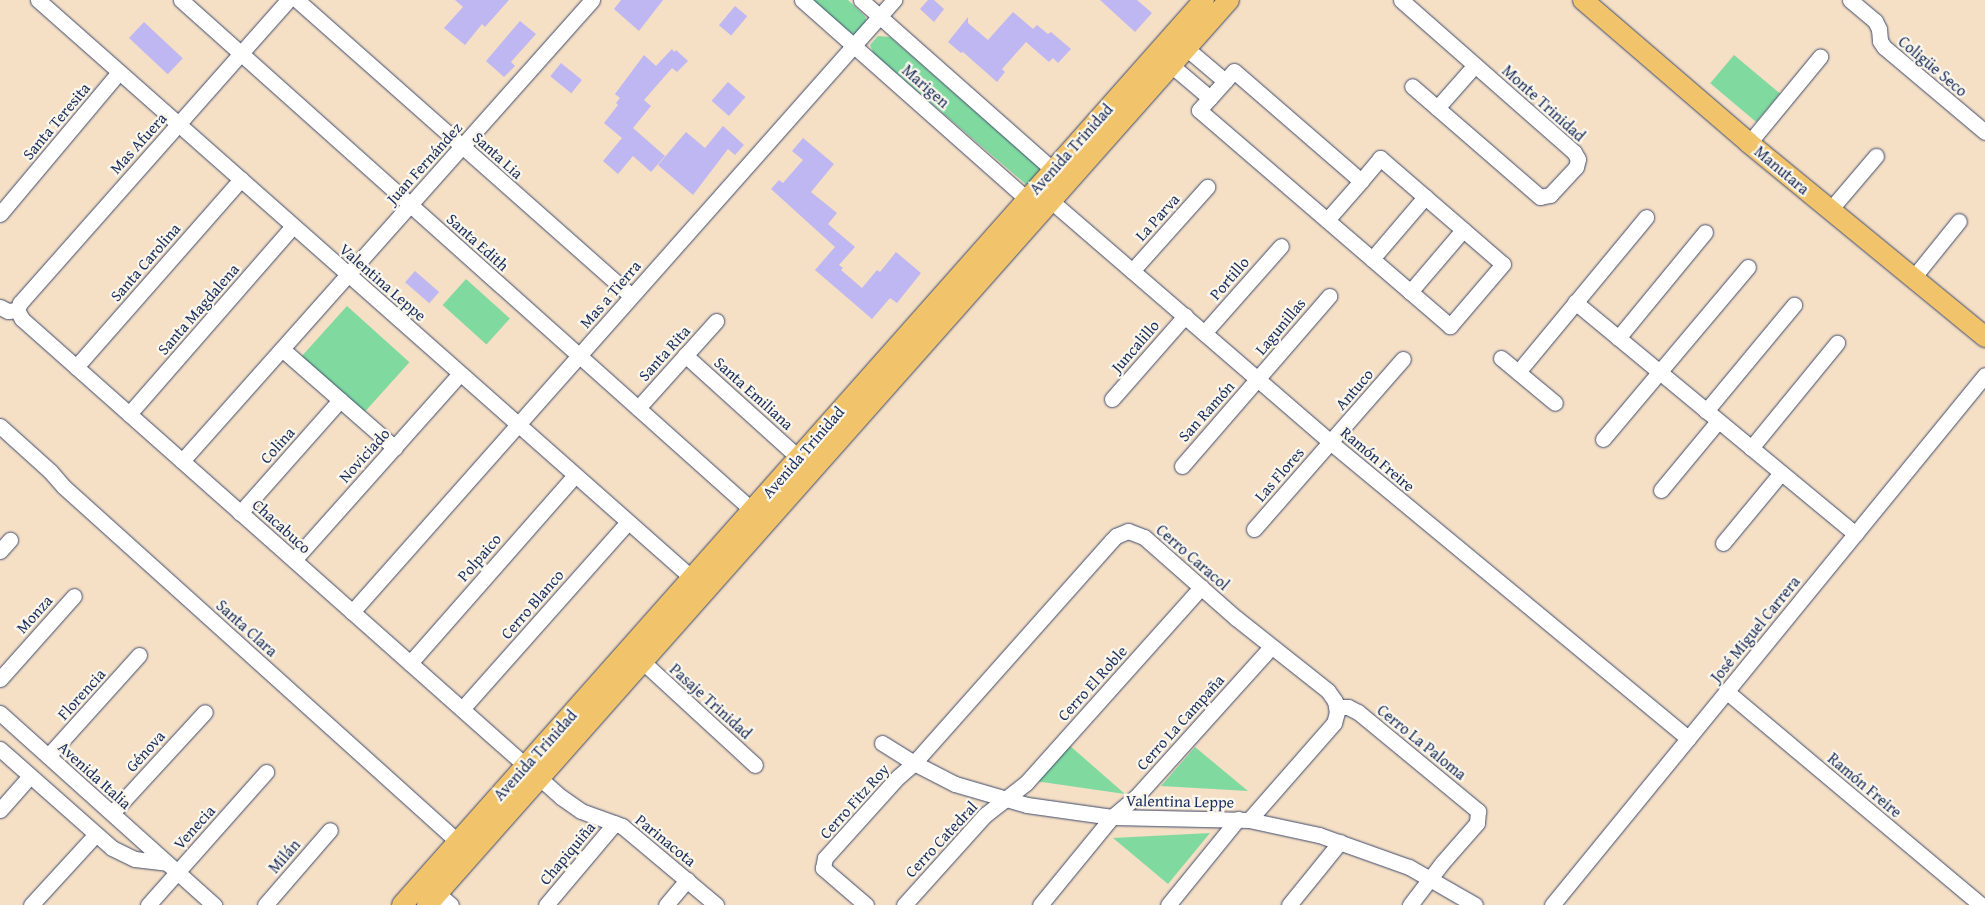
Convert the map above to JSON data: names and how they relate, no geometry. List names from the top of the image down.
{
  "streets": {
    "main road": ["Avenida Trinidad", "Manutara"],
    "street": [
      "Coligüe Seco",
      "Marigen",
      "Monte Trinidad",
      "Santa Teresita",
      "Mas Afuera",
      "Santa Lia",
      "Juan Fernández",
      "La Parva",
      "Santa Edith",
      "Santa Carolina",
      "Portillo",
      "Valentina Leppe",
      "Mas a Tierra",
      "Santa Magdalena",
      "Lagunillas",
      "Juncalillo",
      "Santa Rita",
      "Antuco",
      "Santa Emiliana",
      "San Ramón",
      "Colina",
      "Noviciado",
      "Ramón Freire",
      "Las Flores",
      "Chacabuco",
      "Polpaico",
      "Cerro Caracol",
      "Cerro Blanco",
      "Monza",
      "Santa Clara",
      "José Miguel Carrera",
      "Cerro El Roble",
      "Florencia",
      "Pasaje Trinidad",
      "Cerro La Campaña",
      "Cerro La Paloma",
      "Génova",
      "Avenida Italia",
      "Cerro Fitz Roy",
      "Venecia",
      "Cerro Catedral",
      "Parinacota",
      "Chapiquiña",
      "Milán"
    ]
  },
  "crossings": [
    ["Marigen", "Avenida Trinidad"],
    ["Marigen", "Mas a Tierra"],
    ["Santa Teresita", "Valentina Leppe"],
    ["Mas Afuera", "Santa Edith"],
    ["Mas Afuera", "Valentina Leppe"],
    ["Mas Afuera", "Chacabuco"],
    ["Avenida Trinidad", "Santa Edith"],
    ["Avenida Trinidad", "Valentina Leppe"],
    ["Avenida Trinidad", "Santa Emiliana"],
    ["Avenida Trinidad", "Ramón Freire"],
    ["Avenida Trinidad", "Chacabuco"],
    ["Avenida Trinidad", "Santa Clara"],
    ["Avenida Trinidad", "Pasaje Trinidad"],
    ["Avenida Trinidad", "Parinacota"],
    ["Santa Lia", "Juan Fernández"],
    ["Santa Lia", "Mas a Tierra"],
    ["Juan Fernández", "Santa Edith"],
    ["Juan Fernández", "Valentina Leppe"],
    ["Juan Fernández", "Chacabuco"],
    ["La Parva", "Ramón Freire"],
    ["Santa Edith", "Mas a Tierra"],
    ["Santa Edith", "Santa Rita"],
    ["Santa Carolina", "Valentina Leppe"],
    ["Santa Carolina", "Chacabuco"],
    ["Portillo", "Ramón Freire"],
    ["Valentina Leppe", "Mas a Tierra"],
    ["Valentina Leppe", "Santa Magdalena"],
    ["Valentina Leppe", "Noviciado"],
    ["Valentina Leppe", "Polpaico"],
    ["Valentina Leppe", "Cerro Caracol"],
    ["Valentina Leppe", "Cerro Blanco"],
    ["Valentina Leppe", "Cerro El Roble"],
    ["Valentina Leppe", "Cerro La Campaña"],
    ["Valentina Leppe", "Cerro La Paloma"],
    ["Valentina Leppe", "Cerro Fitz Roy"],
    ["Valentina Leppe", "Cerro Catedral"],
    ["Mas a Tierra", "Chacabuco"],
    ["Santa Magdalena", "Chacabuco"],
    ["Lagunillas", "San Ramón"],
    ["Lagunillas", "Ramón Freire"],
    ["Juncalillo", "Ramón Freire"],
    ["Santa Rita", "Santa Emiliana"],
    ["Antuco", "Ramón Freire"],
    ["Antuco", "Las Flores"],
    ["San Ramón", "Ramón Freire"],
    ["Colina", "Chacabuco"],
    ["Noviciado", "Chacabuco"],
    ["Ramón Freire", "Las Flores"],
    ["Ramón Freire", "José Miguel Carrera"],
    ["Chacabuco", "Polpaico"],
    ["Chacabuco", "Cerro Blanco"],
    ["Chacabuco", "Parinacota"],
    ["Cerro Caracol", "Cerro El Roble"],
    ["Cerro Caracol", "Cerro La Campaña"],
    ["Cerro Caracol", "Cerro La Paloma"],
    ["Cerro Caracol", "Cerro Fitz Roy"],
    ["Cerro El Roble", "Cerro Catedral"],
    ["Florencia", "Avenida Italia"],
    ["Génova", "Avenida Italia"],
    ["Avenida Italia", "Venecia"],
    ["Parinacota", "Chapiquiña"]
  ]
}
